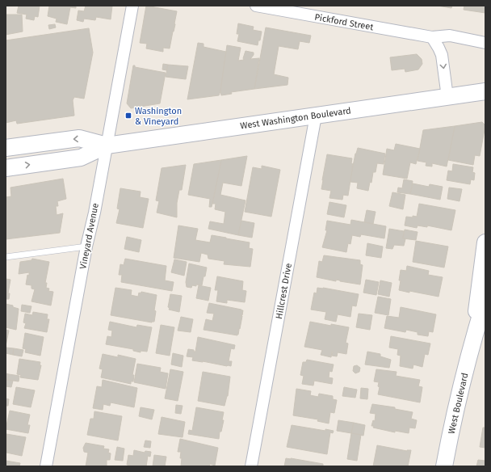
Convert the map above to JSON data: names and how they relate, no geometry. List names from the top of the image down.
{
  "streets": {
    "main road": ["West Washington Boulevard", "West Boulevard"],
    "street": ["Pickford Street", "Vineyard Avenue", "Hillcrest Drive"]
  },
  "crossings": [
    ["West Washington Boulevard", "Vineyard Avenue"],
    ["West Washington Boulevard", "Hillcrest Drive"]
  ],
  "places": {
    "transit": ["Washington & Vineyard"]
  }
}
